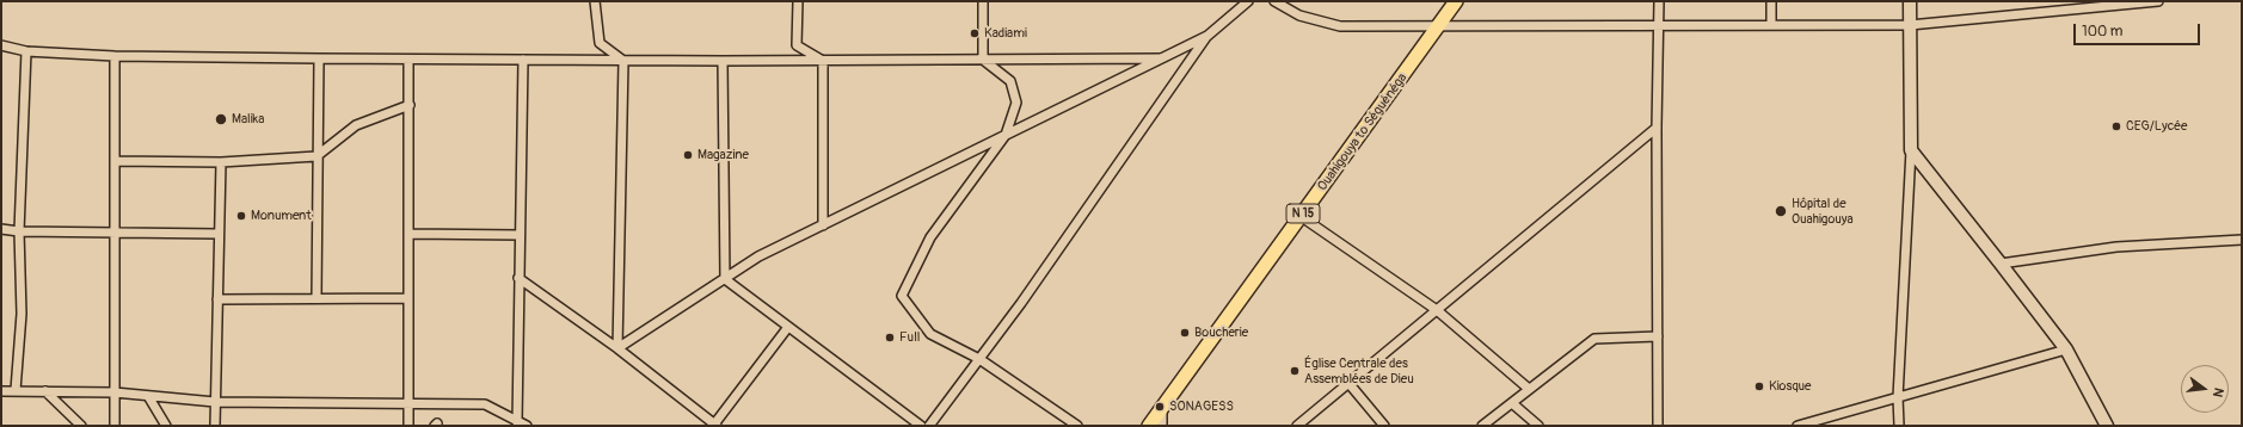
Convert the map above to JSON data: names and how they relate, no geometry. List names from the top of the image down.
{
  "streets": {
    "main road": ["Ouahigouya to Séguénéga", "N 15"]
  },
  "places": [
    "Kadiami",
    "Malika",
    "CEG/Lycée",
    "Magazine",
    "Hôpital de Ouahigouya",
    "Monument",
    "Boucherie",
    "Full",
    "Église Centrale des Assemblées de Dieu",
    "Kiosque",
    "SONAGESS"
  ],
  "scale_bar": "100 m",
  "north": "right"
}
